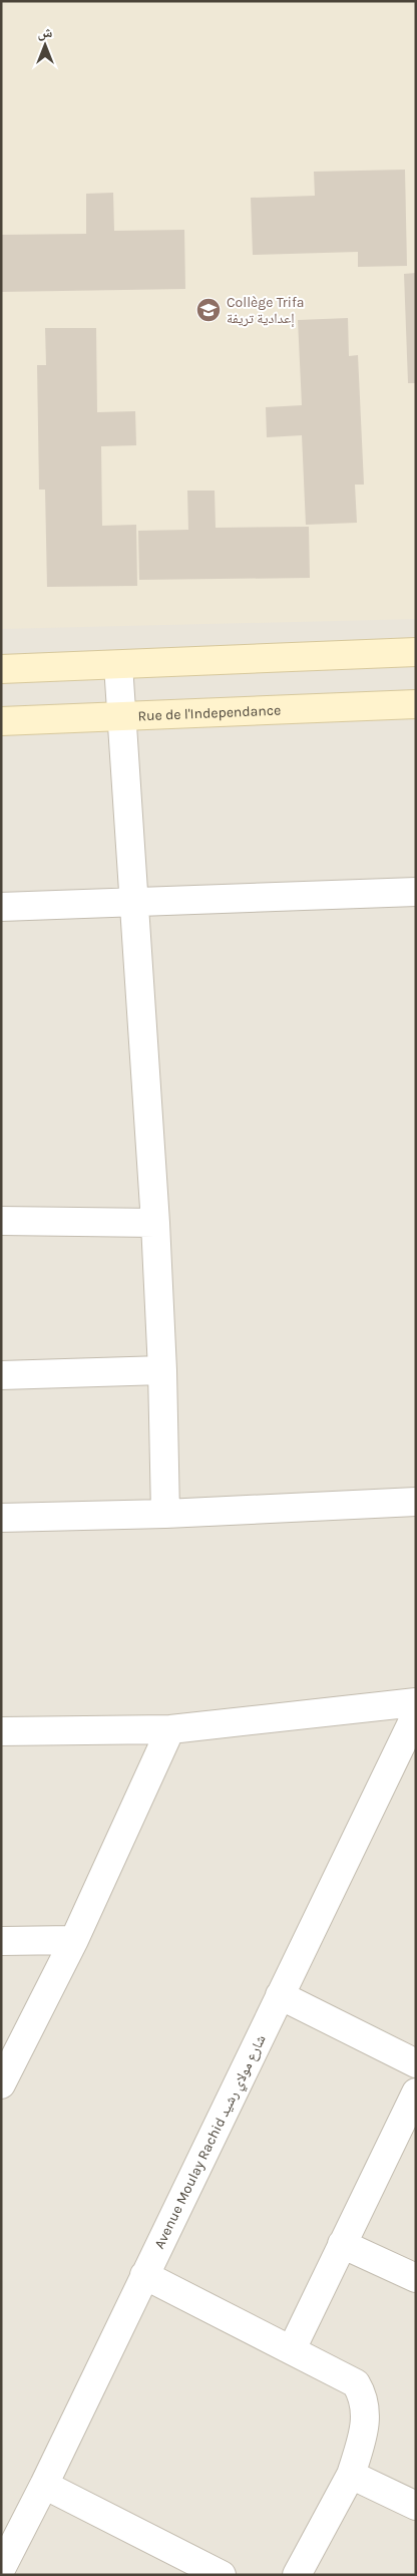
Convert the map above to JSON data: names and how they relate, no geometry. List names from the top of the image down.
{
  "streets": {
    "main road": ["Rue de l'Independance"],
    "street": ["Avenue Moulay Rachid شارع مولاي رشيد"]
  },
  "places": {
    "school or university": ["Collège Trifa إعدادية تريفة"]
  },
  "north": "top"
}
